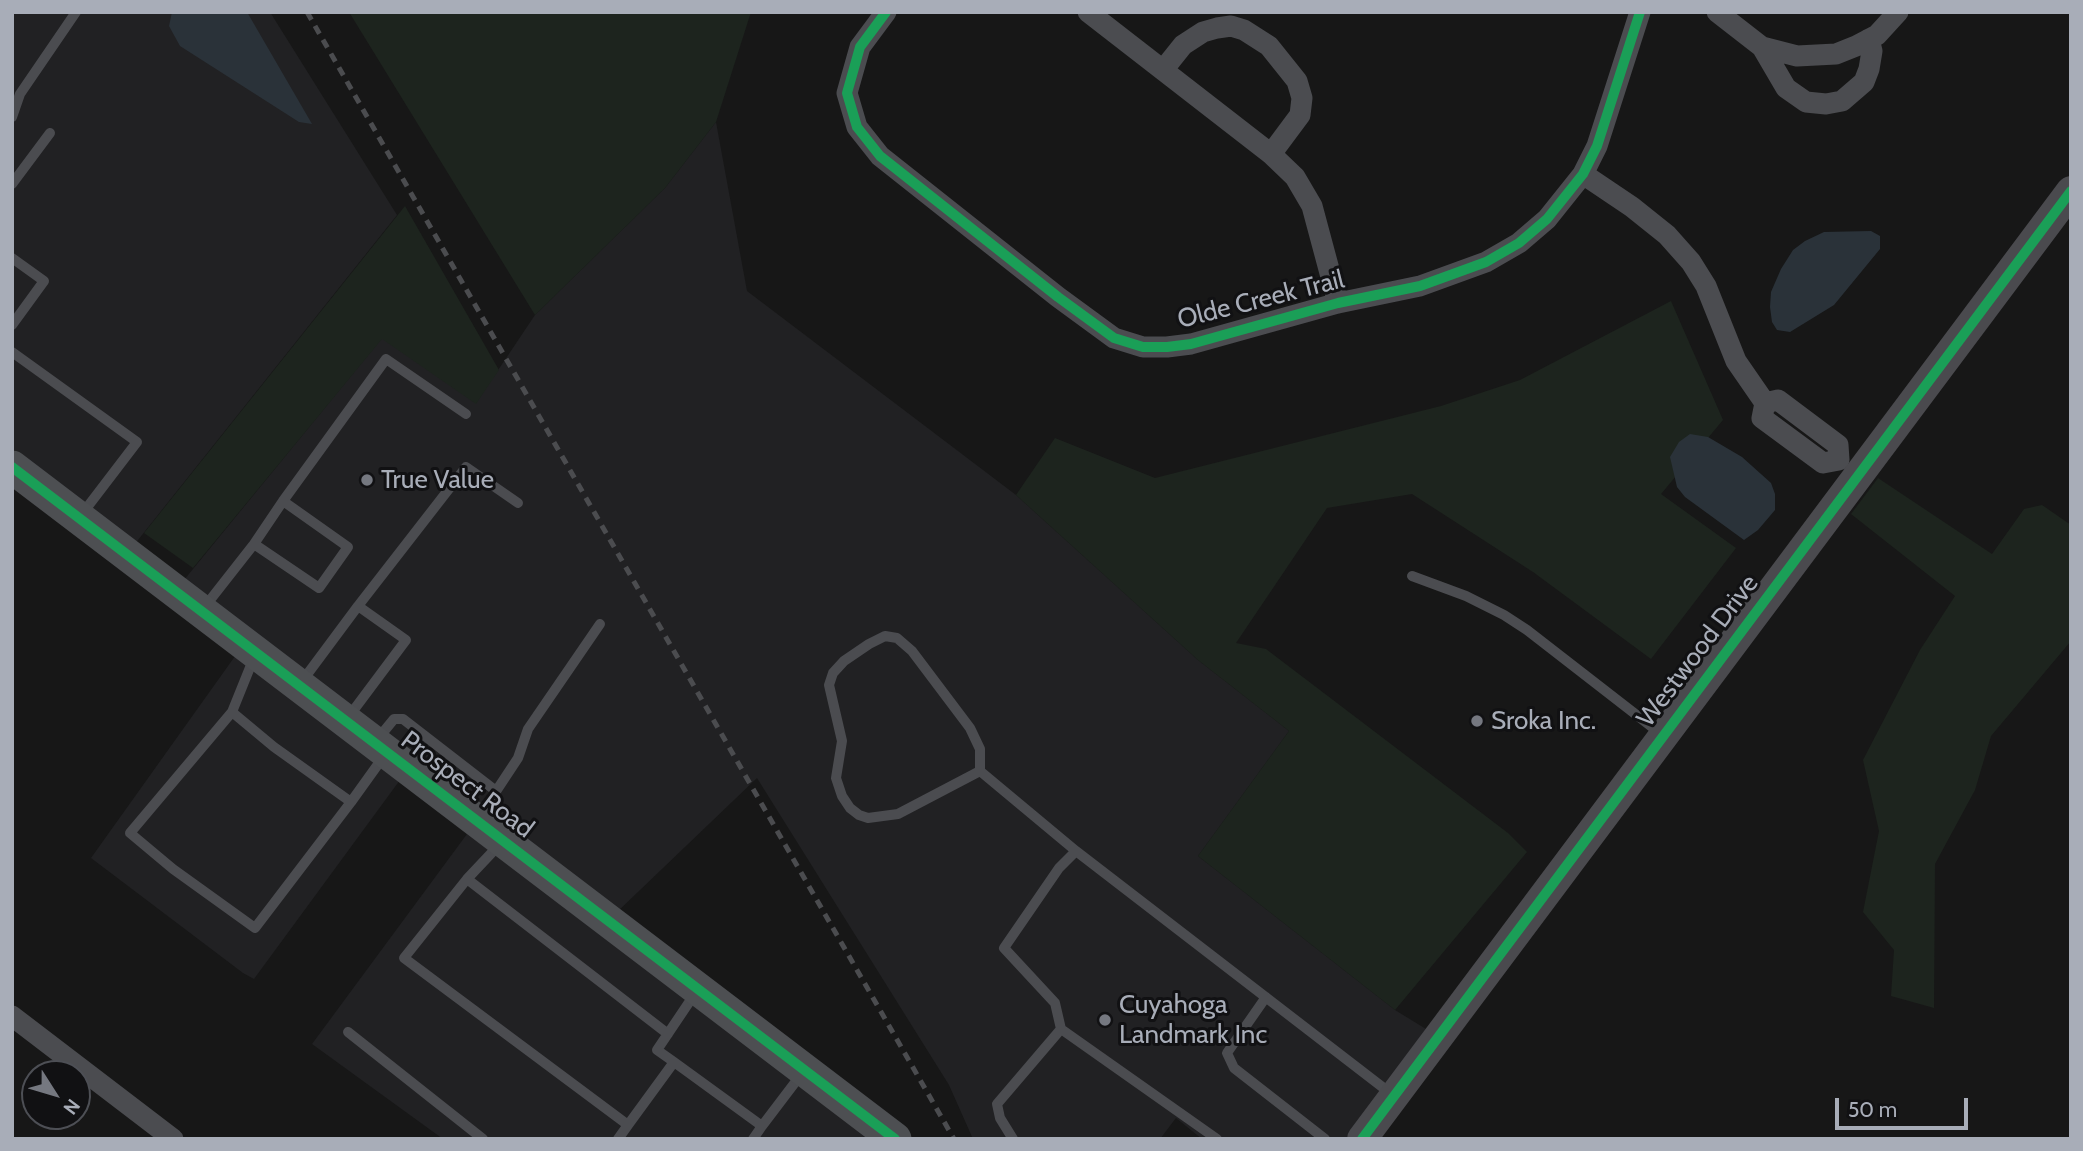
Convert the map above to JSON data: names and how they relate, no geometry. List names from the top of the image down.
{
  "streets": {
    "main road": ["Prospect Road"],
    "street": ["Olde Creek Trail", "Westwood Drive"]
  },
  "places": ["True Value", "Sroka Inc.", "Cuyahoga Landmark Inc"],
  "scale_bar": "50 m",
  "north": "bottom right"
}
